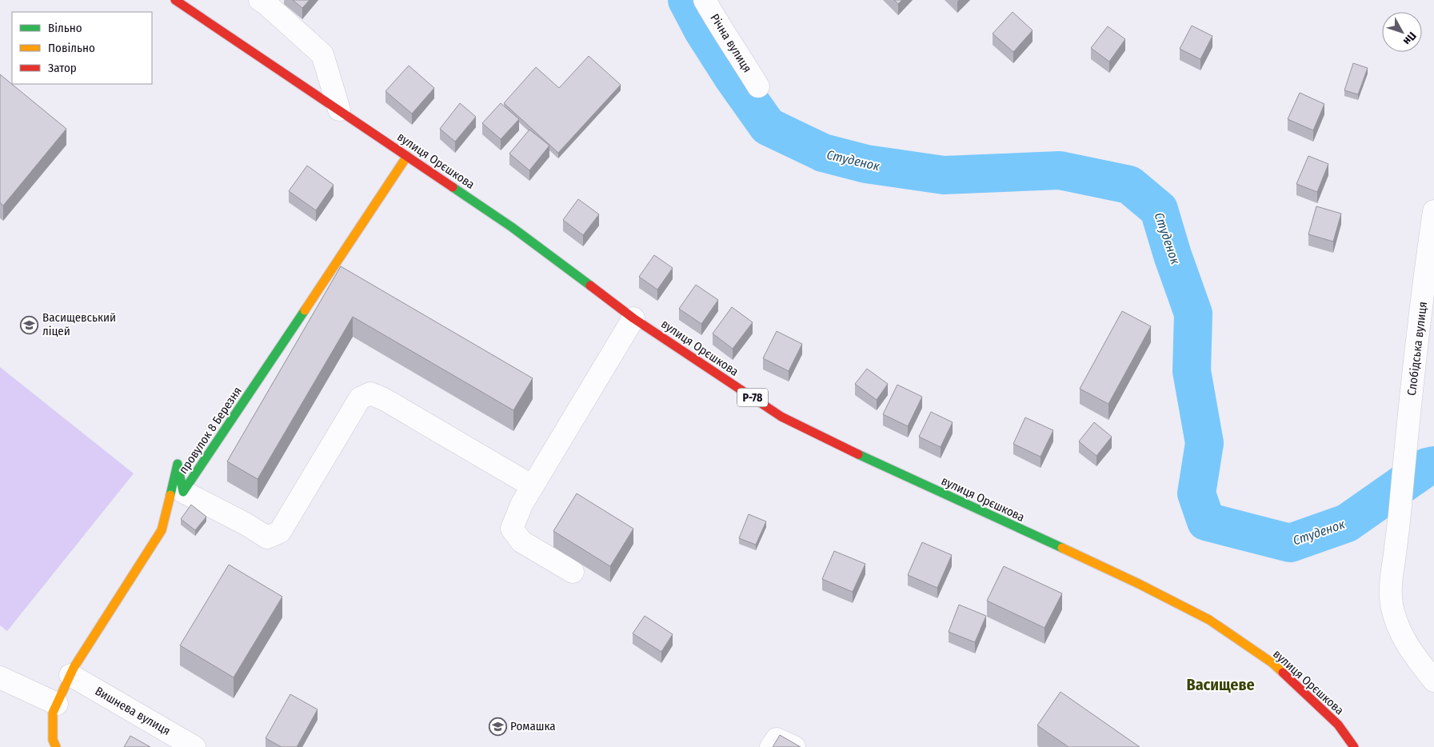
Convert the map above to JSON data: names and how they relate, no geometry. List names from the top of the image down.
{
  "streets": {
    "main road": ["вулиця Орєшкова", "Р-78", "провулок 8 Березня"],
    "street": ["Річна вулиця", "Слобідська вулиця", "Вишнева вулиця"]
  },
  "crossings": [
    ["вулиця Орєшкова", "провулок 8 Березня"],
    ["провулок 8 Березня", "Вишнева вулиця"]
  ],
  "districts": ["Васищеве"],
  "water": ["Студенок"],
  "places": {
    "school or university": ["Васищевський ліцей", "Ромашка"]
  },
  "legend": ["Вільно", "Повільно", "Затор"],
  "north": "bottom right"
}
